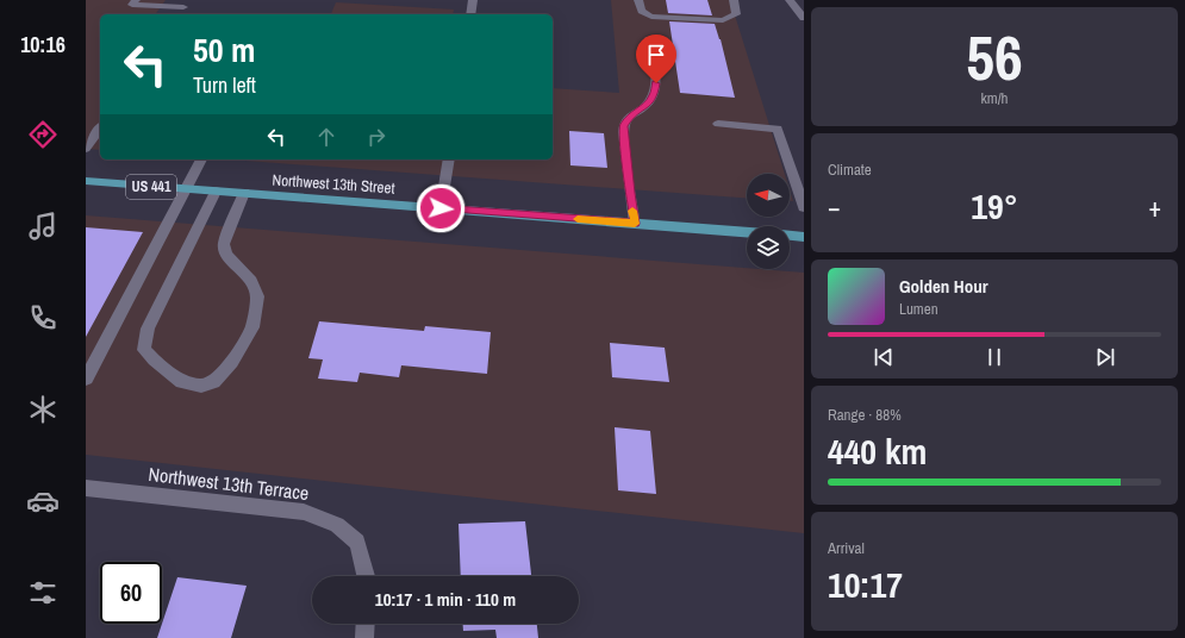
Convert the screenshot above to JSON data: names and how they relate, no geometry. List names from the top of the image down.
{
  "streets": {
    "main road": ["Northwest 13th Street", "US 441"],
    "street": ["Northwest 13th Terrace"]
  },
  "north": "left",
  "page": {
    "tabs": "10:16",
    "tile": [
      ["56", "km/h"],
      "Climate",
      ["Range · 88%", "440 km"],
      ["Arrival", "10:17"]
    ],
    "turn": ["50 m", "Turn left"],
    "heat": ["−", "19°", "+"],
    "song": ["Golden Hour", "Lumen"],
    "limit": "60",
    "trip": "10:17 · 1 min · 110 m"
  }
}
